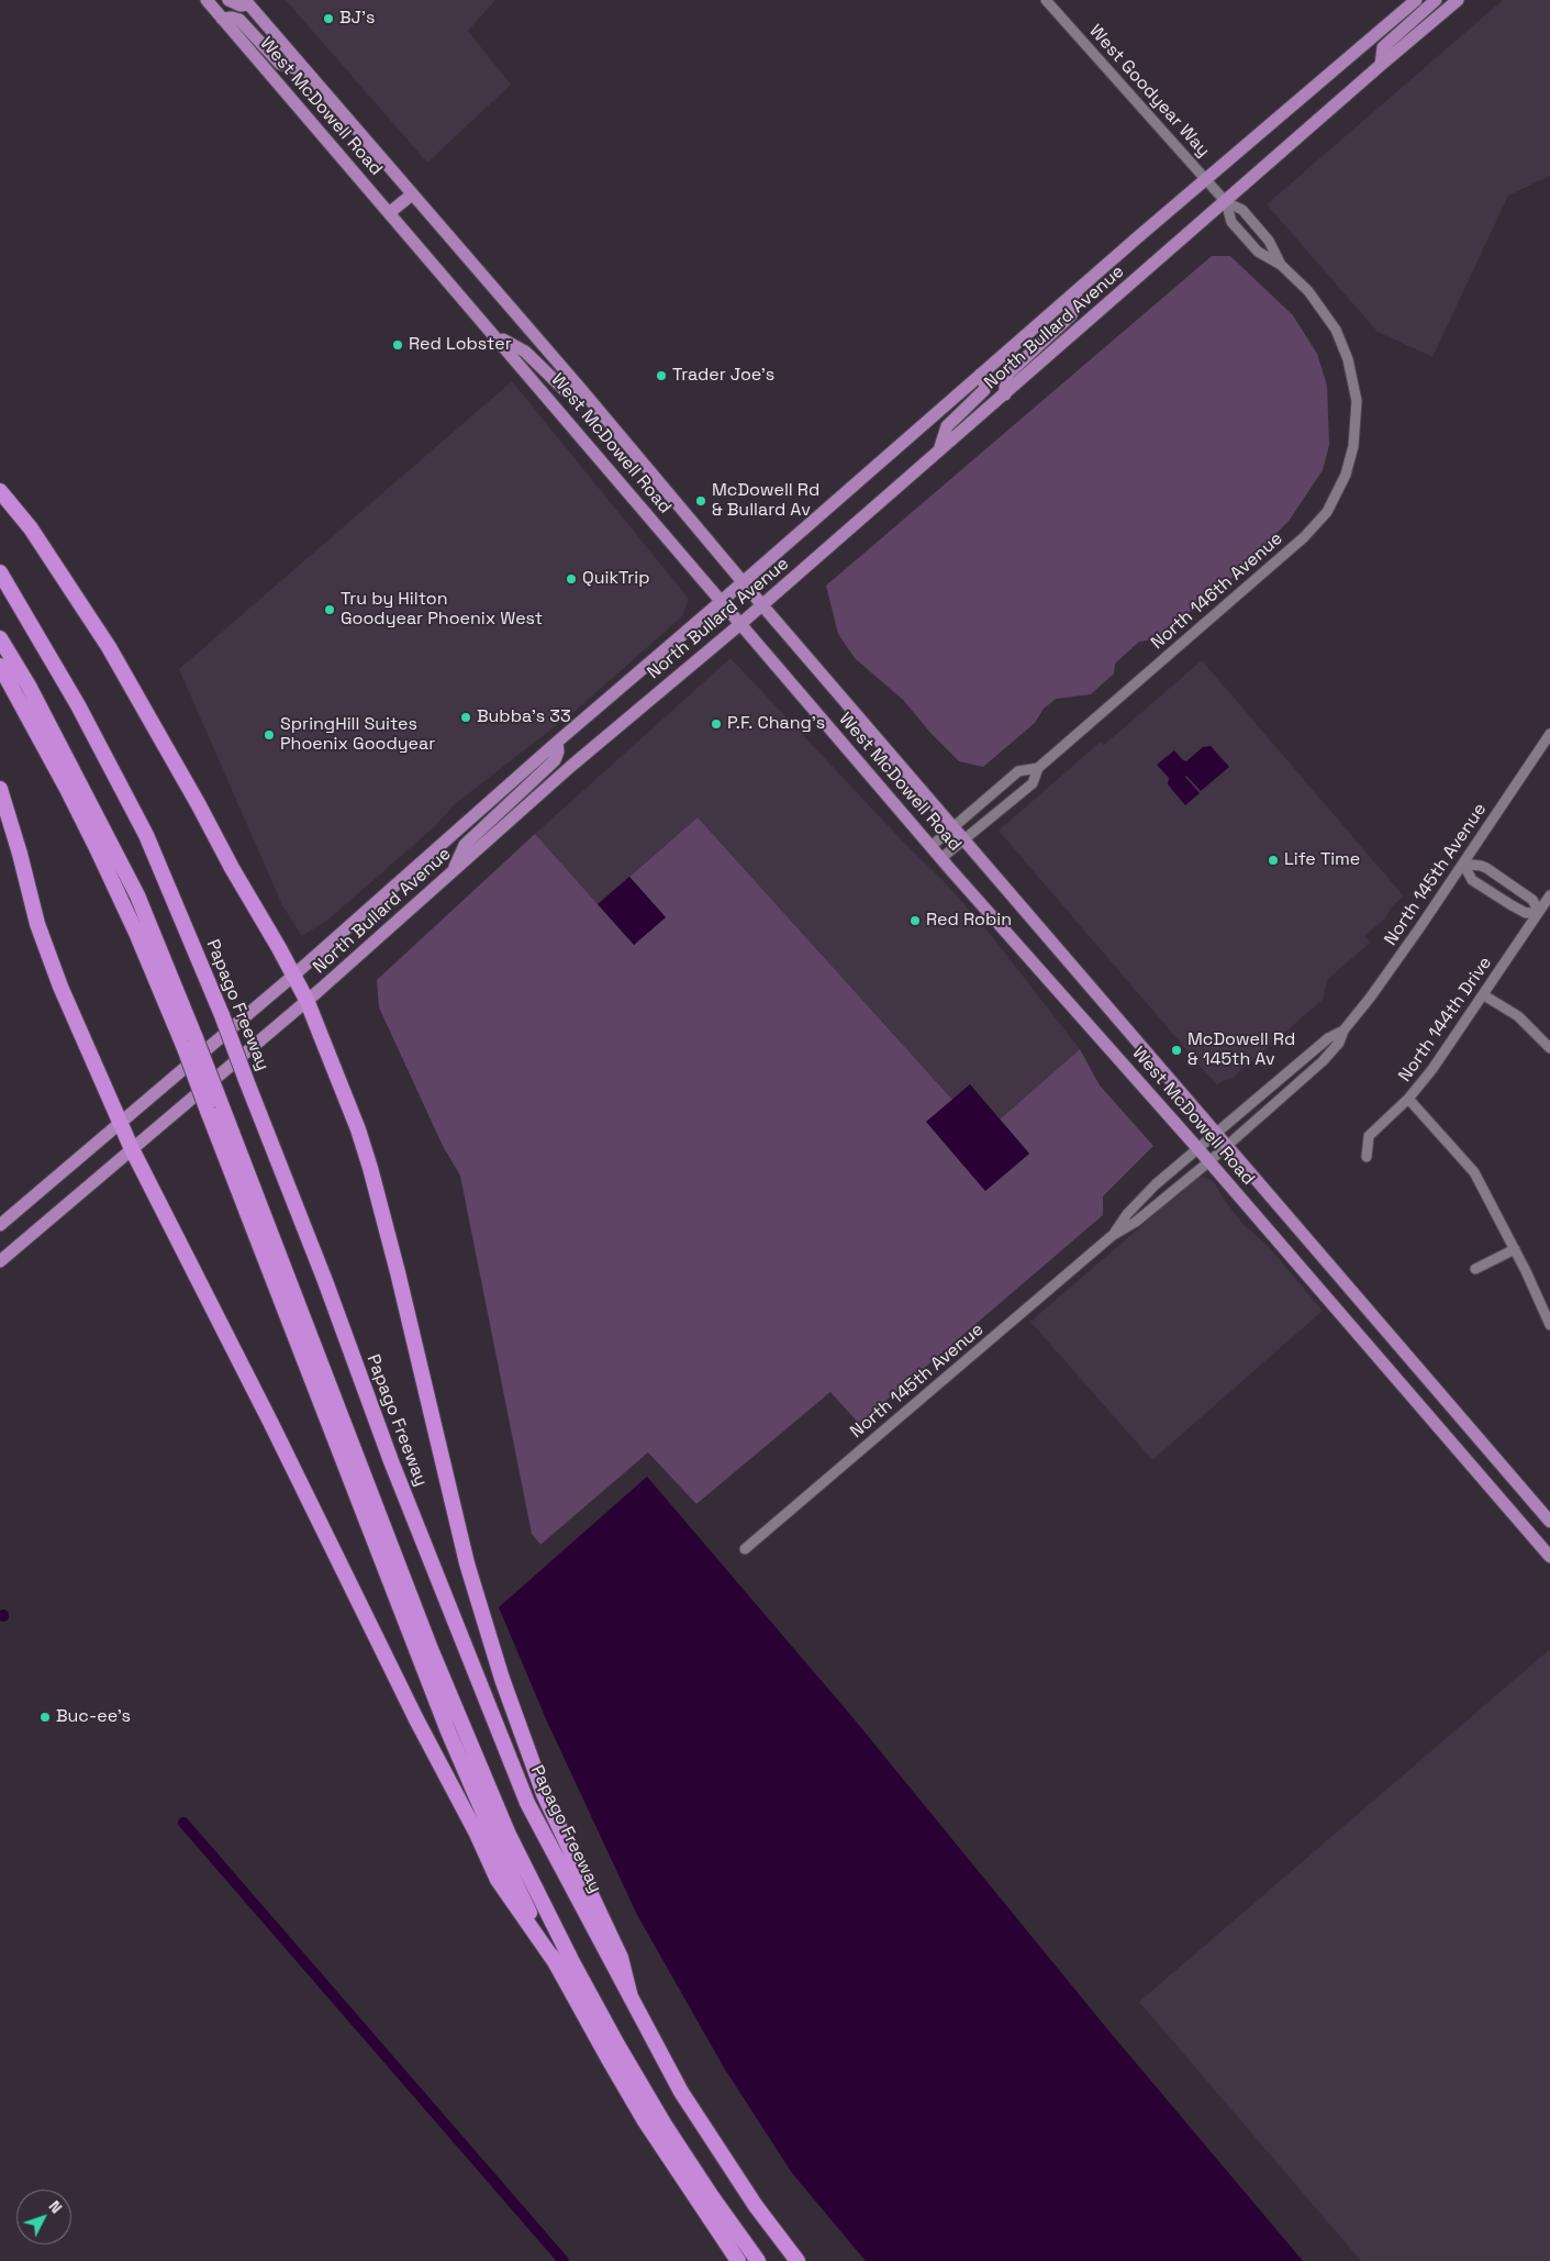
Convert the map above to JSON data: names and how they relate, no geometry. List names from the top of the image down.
{
  "streets": {
    "highway": ["Papago Freeway"],
    "main road": ["West McDowell Road", "North Bullard Avenue"],
    "street": [
      "West Goodyear Way",
      "North 146th Avenue",
      "North 145th Avenue",
      "North 144th Drive"
    ]
  },
  "crossings": [
    ["West Goodyear Way", "North Bullard Avenue"],
    ["West McDowell Road", "North Bullard Avenue"],
    ["West McDowell Road", "North 146th Avenue"],
    ["West McDowell Road", "North 145th Avenue"]
  ],
  "places": [
    "BJ's",
    "Red Lobster",
    "Trader Joe's",
    "McDowell Rd & Bullard Av",
    "QuikTrip",
    "Tru by Hilton Goodyear Phoenix West",
    "Bubba's 33",
    "P.F. Chang's",
    "SpringHill Suites Phoenix Goodyear",
    "Life Time",
    "Red Robin",
    "McDowell Rd & 145th Av",
    "Buc-ee's"
  ],
  "north": "top right"
}
